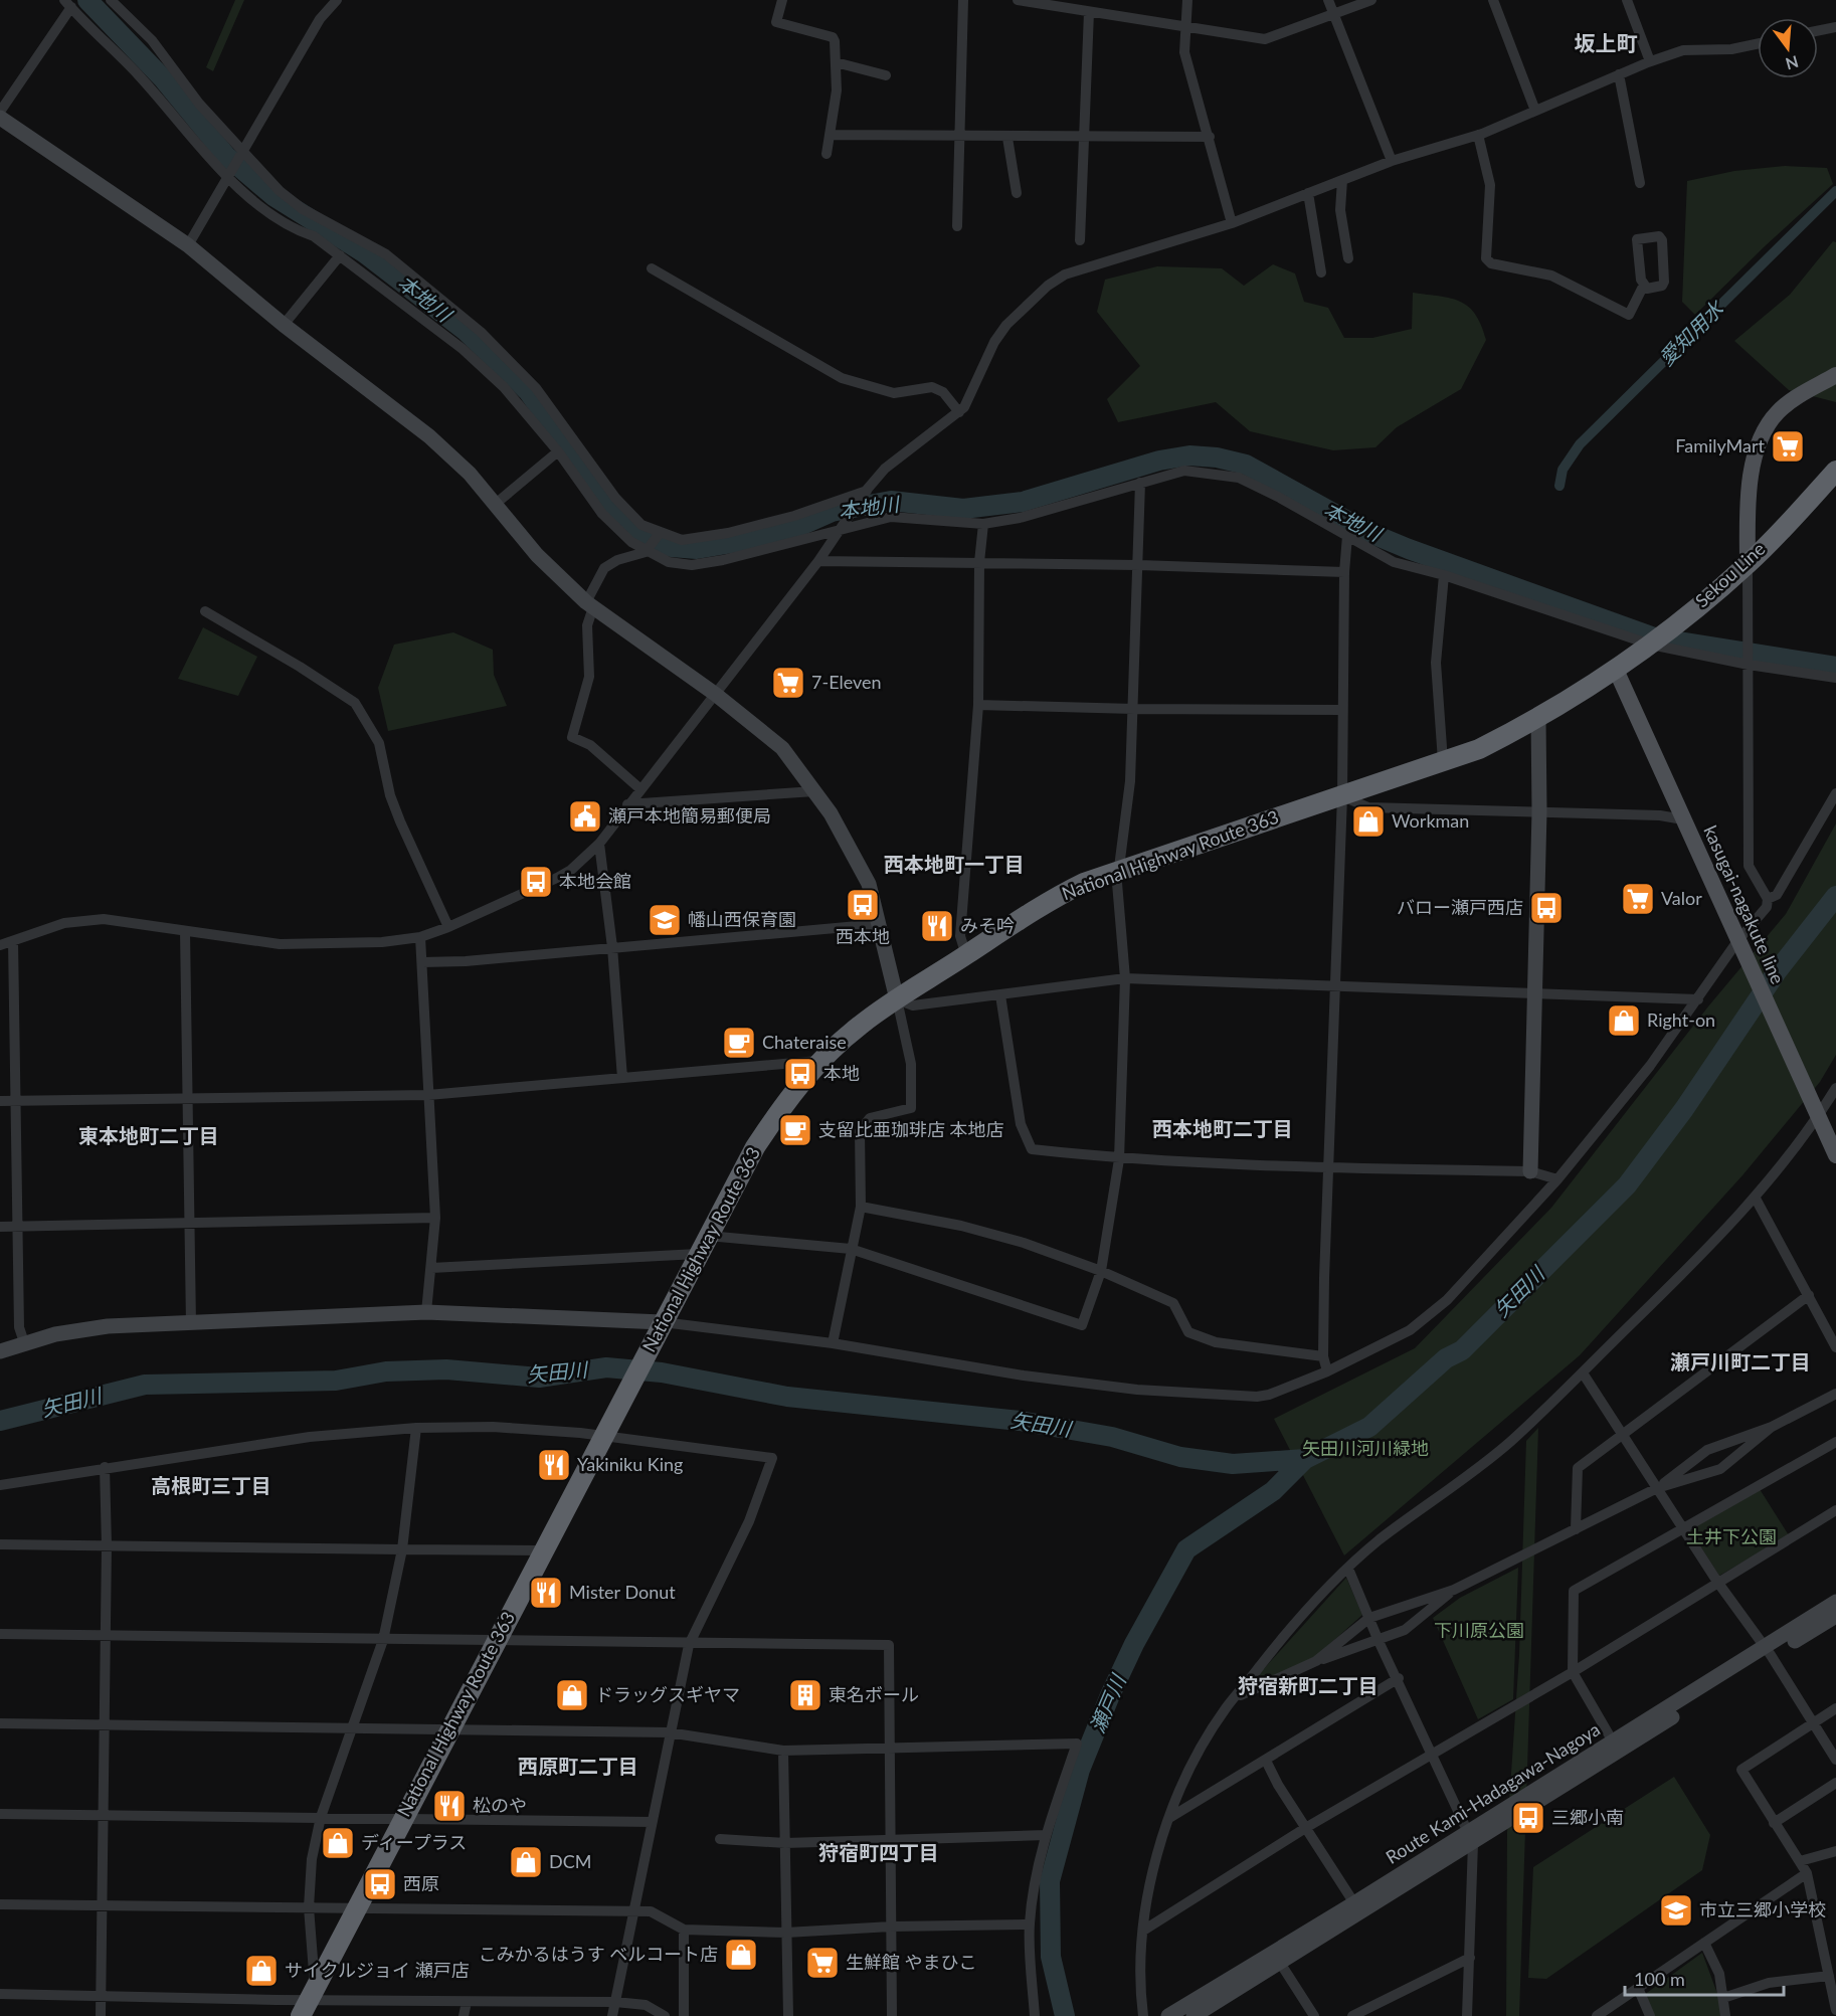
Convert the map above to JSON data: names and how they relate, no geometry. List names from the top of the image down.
{
  "streets": {
    "highway": ["Sekou Line", "National Highway Route 363"],
    "main road": ["kasugai-nagakute line"],
    "street": ["Route Kami-Hadagawa-Nagoya"]
  },
  "crossings": [
    ["Sekou Line", "National Highway Route 363"],
    ["Sekou Line", "kasugai-nagakute line"],
    ["National Highway Route 363", "kasugai-nagakute line"]
  ],
  "districts": [
    "坂上町",
    "西本地町一丁目",
    "西本地町二丁目",
    "東本地町二丁目",
    "瀬戸川町二丁目",
    "高根町三丁目",
    "狩宿新町二丁目",
    "西原町二丁目",
    "狩宿町四丁目"
  ],
  "water": [
    "本地川",
    "愛知用水",
    "矢田川",
    "瀬戸川"
  ],
  "parks": ["矢田川河川緑地", "土井下公園", "下川原公園"],
  "places": {
    "supermarket": [
      "FamilyMart",
      "7-Eleven",
      "Valor",
      "生鮮館 やまひこ"
    ],
    "public building": ["瀬戸本地簡易郵便局"],
    "shop": [
      "Workman",
      "Right-on",
      "ドラッグスギヤマ",
      "ディープラス",
      "DCM",
      "こみかるはうす ベルコート店",
      "サイクルジョイ 瀬戸店"
    ],
    "bus stop": [
      "本地会館",
      "西本地",
      "バロー瀬戸西店",
      "本地",
      "三郷小南",
      "西原"
    ],
    "school or university": ["幡山西保育園", "市立三郷小学校"],
    "restaurant": [
      "みそ吟",
      "Yakiniku King",
      "Mister Donut",
      "松のや"
    ],
    "cafe": ["Chateraise", "支留比亜珈琲店 本地店"],
    "building": ["東名ボール"]
  },
  "scale_bar": "100 m",
  "north": "bottom"
}
